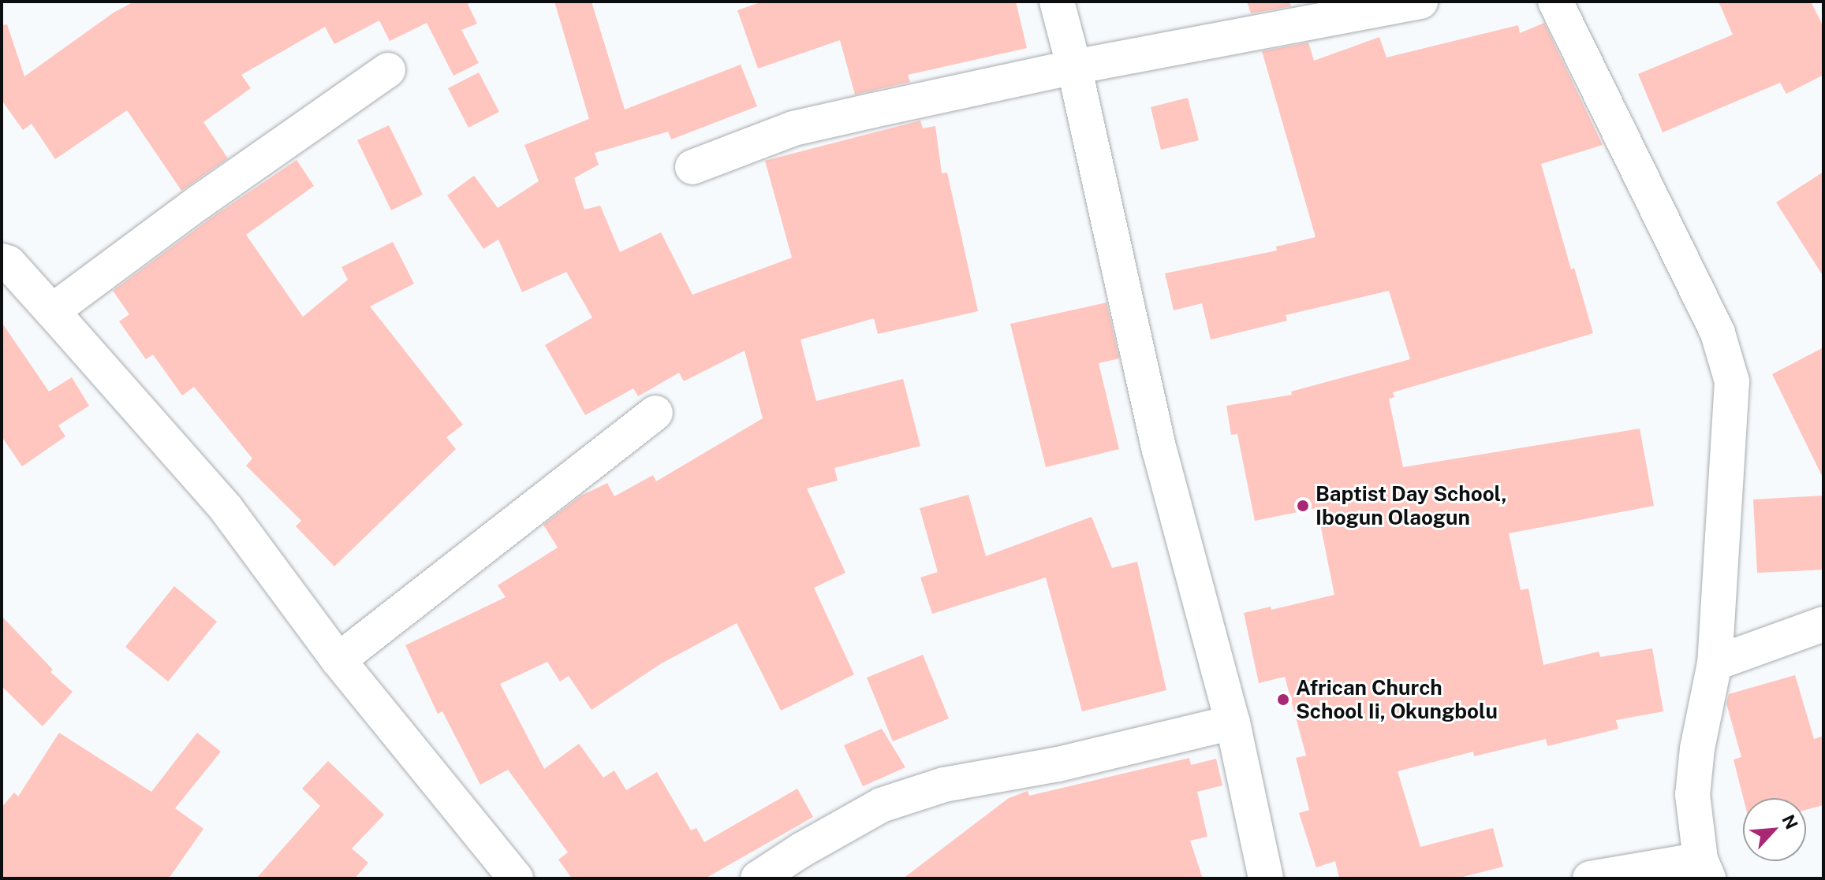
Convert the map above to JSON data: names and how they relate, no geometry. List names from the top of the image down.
{
  "places": ["Baptist Day School, Ibogun Olaogun", "African Church School Ii, Okungbolu"],
  "north": "top right"
}
